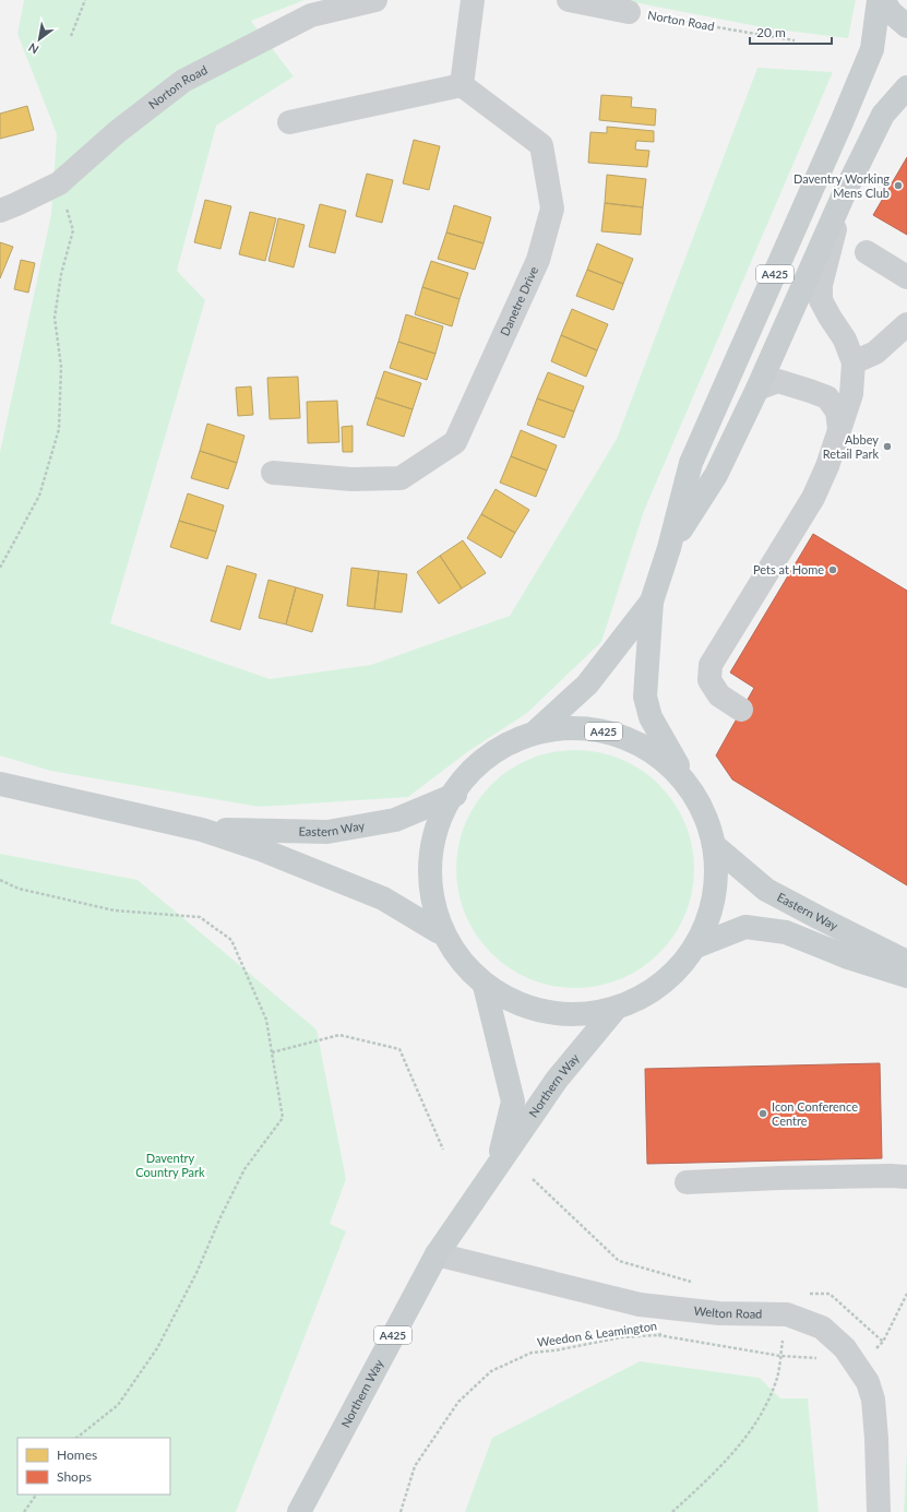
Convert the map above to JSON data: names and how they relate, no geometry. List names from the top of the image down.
{
  "streets": {
    "main road": ["A425", "Eastern Way", "Northern Way"],
    "street": ["Norton Road", "Danetre Drive", "Welton Road"],
    "path": ["Weedon & Leamington"]
  },
  "crossings": [
    ["A425", "Eastern Way"],
    ["A425", "Northern Way"],
    ["Northern Way", "Welton Road"]
  ],
  "parks": ["Daventry Country Park"],
  "places": [
    "Daventry Working Mens Club",
    "Abbey Retail Park",
    "Pets at Home",
    "Icon Conference Centre"
  ],
  "legend": ["Homes", "Shops"],
  "scale_bar": "20 m",
  "north": "bottom left"
}
